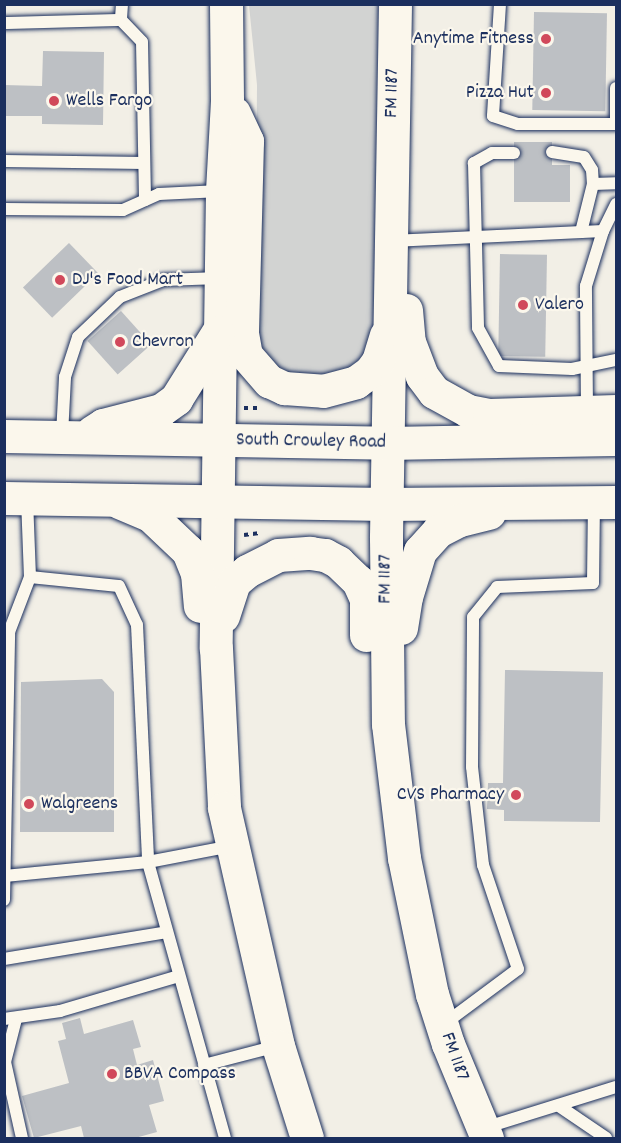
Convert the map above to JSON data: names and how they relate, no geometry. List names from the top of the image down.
{
  "streets": {
    "main road": ["FM 1187", "South Crowley Road"]
  },
  "crossings": [
    ["FM 1187", "South Crowley Road"]
  ],
  "places": [
    "Anytime Fitness",
    "Pizza Hut",
    "Wells Fargo",
    "DJ's Food Mart",
    "Valero",
    "Chevron",
    "CVS Pharmacy",
    "Walgreens",
    "BBVA Compass"
  ]
}
